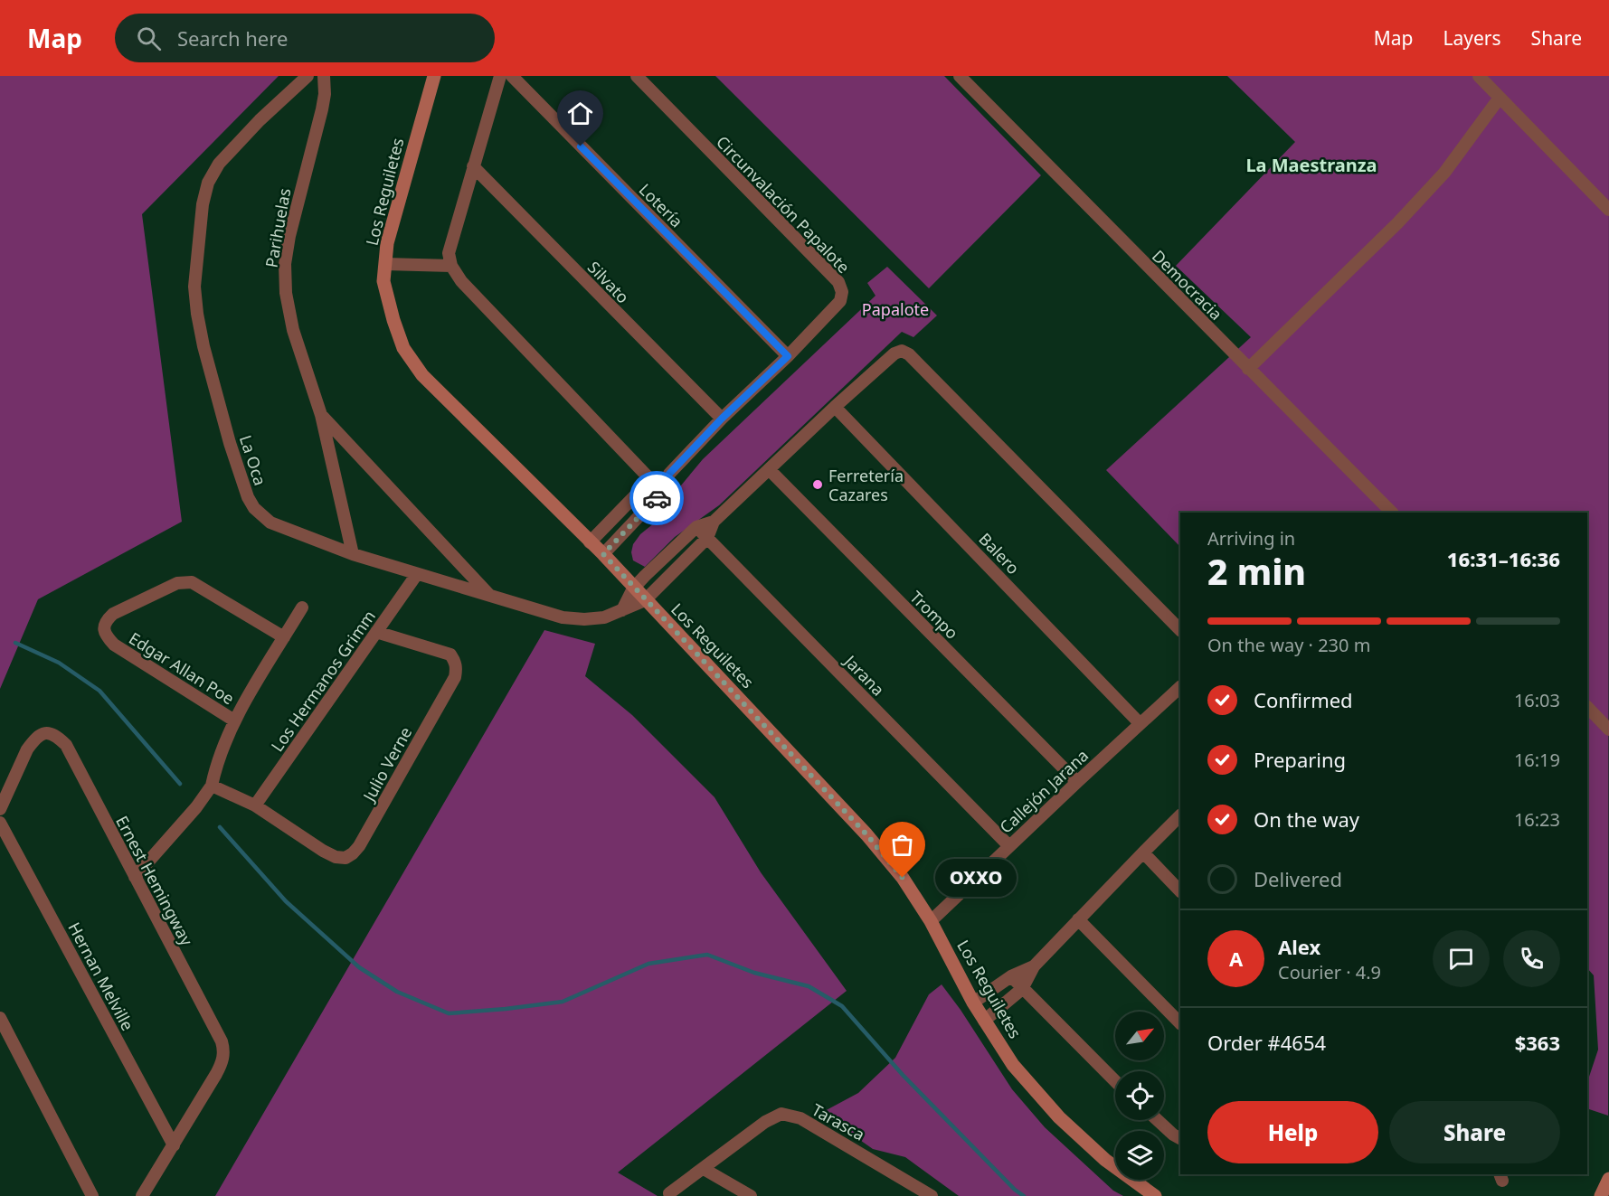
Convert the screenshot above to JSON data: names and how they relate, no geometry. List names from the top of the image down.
{
  "streets": {
    "street": [
      "Los Reguiletes",
      "Circunvalación Papalote",
      "Lotería",
      "Parihuelas",
      "Silvato",
      "Democracia",
      "La Oca",
      "Balero",
      "Trompo",
      "Edgar Allan Poe",
      "Jarana",
      "Los Hermanos Grimm",
      "Julio Verne",
      "Callejón Jarana",
      "Ernest Hemingway",
      "Hernan Melville",
      "Tarasca"
    ]
  },
  "crossings": [
    ["Los Reguiletes", "La Oca"],
    ["Los Reguiletes", "Callejón Jarana"],
    ["Circunvalación Papalote", "Lotería"],
    ["Circunvalación Papalote", "Silvato"],
    ["Parihuelas", "La Oca"],
    ["La Oca", "Los Hermanos Grimm"],
    ["Balero", "Callejón Jarana"],
    ["Trompo", "Callejón Jarana"],
    ["Jarana", "Callejón Jarana"],
    ["Los Hermanos Grimm", "Julio Verne"],
    ["Ernest Hemingway", "Hernan Melville"]
  ],
  "districts": ["La Maestranza"],
  "parks": ["Papalote"],
  "places": ["Ferretería Cazares", "OXXO"],
  "north": "top right",
  "page": {
    "header": "Map",
    "search": "Search here",
    "nav": ["Map", "Layers", "Share"],
    "heading": ["2 min", "Arriving in", "16:31–16:36"],
    "panel": [
      "Alex",
      "Courier · 4.9",
      "Order #4654",
      "$363"
    ],
    "bar": "On the way · 230 m",
    "list": [
      ["Confirmed", "16:03"],
      ["Preparing", "16:19"],
      ["On the way", "16:23"],
      "Delivered"
    ],
    "bubble": "OXXO",
    "round": "A",
    "buttons": ["Help", "Share"]
  }
}
